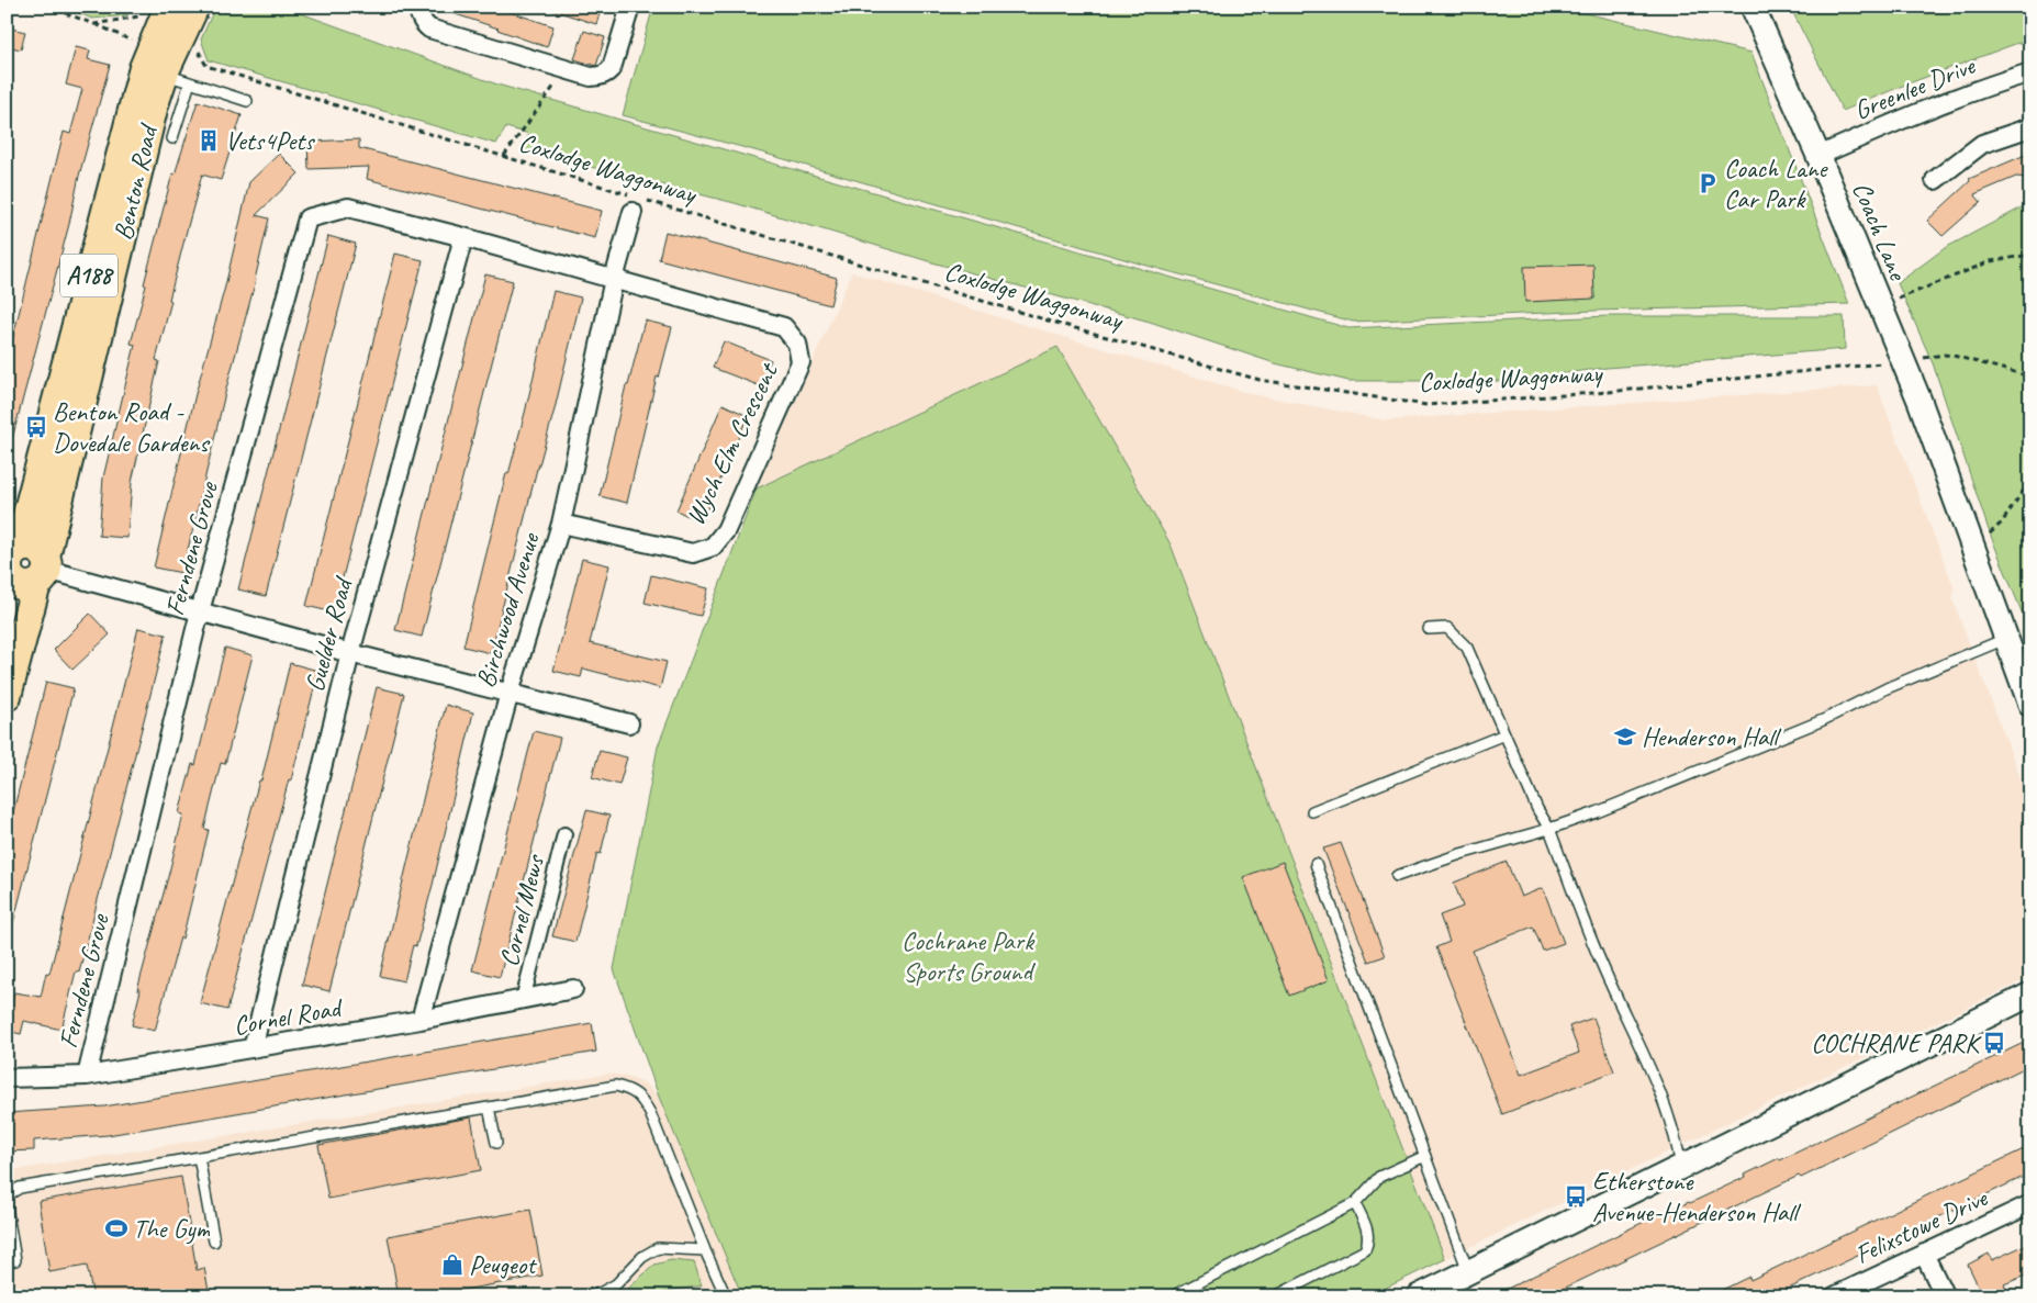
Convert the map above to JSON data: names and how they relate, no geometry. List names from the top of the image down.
{
  "streets": {
    "main road": ["Benton Road", "A188"],
    "street": [
      "Greenlee Drive",
      "Coach Lane",
      "Wych Elm Crescent",
      "Ferndene Grove",
      "Birchwood Avenue",
      "Guelder Road",
      "Cornel Mews",
      "Cornel Road",
      "Felixstowe Drive"
    ],
    "path": ["Coxlodge Waggonway"]
  },
  "crossings": [
    ["Greenlee Drive", "Coach Lane"],
    ["Coxlodge Waggonway", "Coach Lane"],
    ["Coxlodge Waggonway", "Birchwood Avenue"],
    ["Wych Elm Crescent", "Ferndene Grove"],
    ["Wych Elm Crescent", "Birchwood Avenue"],
    ["Ferndene Grove", "Birchwood Avenue"],
    ["Ferndene Grove", "Guelder Road"],
    ["Ferndene Grove", "Cornel Road"],
    ["Birchwood Avenue", "Cornel Road"],
    ["Guelder Road", "Cornel Road"],
    ["Cornel Mews", "Cornel Road"]
  ],
  "parks": ["Cochrane Park Sports Ground"],
  "places": {
    "building": ["Vets4Pets"],
    "parking": ["Coach Lane Car Park"],
    "bus stop": ["Benton Road - Dovedale Gardens", "COCHRANE PARK", "Etherstone Avenue-Henderson Hall"],
    "school or university": ["Henderson Hall"],
    "sports": ["The Gym"],
    "shop": ["Peugeot"]
  }
}
